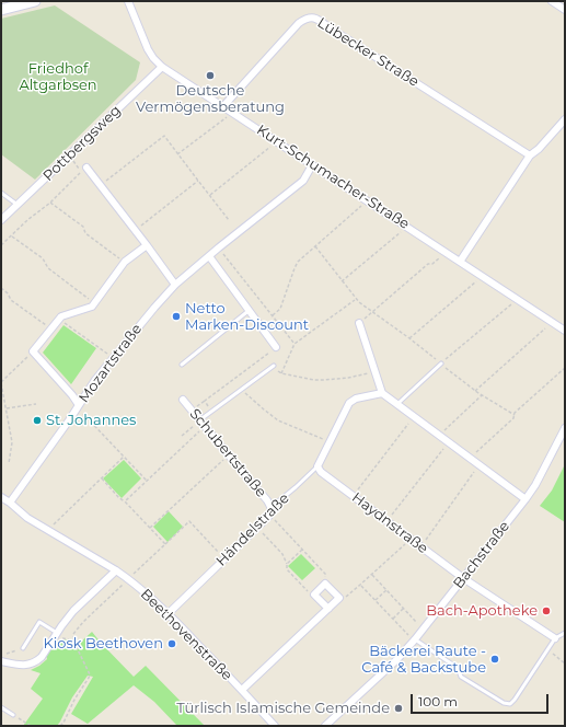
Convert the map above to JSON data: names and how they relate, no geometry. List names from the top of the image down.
{
  "streets": {
    "street": [
      "Lübecker Straße",
      "Pottbergsweg",
      "Kurt-Schumacher-Straße",
      "Mozartstraße",
      "Schubertstraße",
      "Haydnstraße",
      "Händelstraße",
      "Bachstraße",
      "Beethovenstraße"
    ]
  },
  "crossings": [
    ["Lübecker Straße", "Kurt-Schumacher-Straße"],
    ["Pottbergsweg", "Kurt-Schumacher-Straße"],
    ["Kurt-Schumacher-Straße", "Mozartstraße"],
    ["Mozartstraße", "Beethovenstraße"],
    ["Schubertstraße", "Händelstraße"],
    ["Haydnstraße", "Händelstraße"],
    ["Haydnstraße", "Bachstraße"],
    ["Händelstraße", "Beethovenstraße"]
  ],
  "parks": ["Friedhof Altgarbsen"],
  "places": [
    "Deutsche Vermögensberatung",
    "Netto Marken-Discount",
    "St. Johannes",
    "Bach-Apotheke",
    "Kiosk Beethoven",
    "Bäckerei Raute - Café & Backstube",
    "Türlisch Islamische Gemeinde"
  ],
  "scale_bar": "100 m"
}
